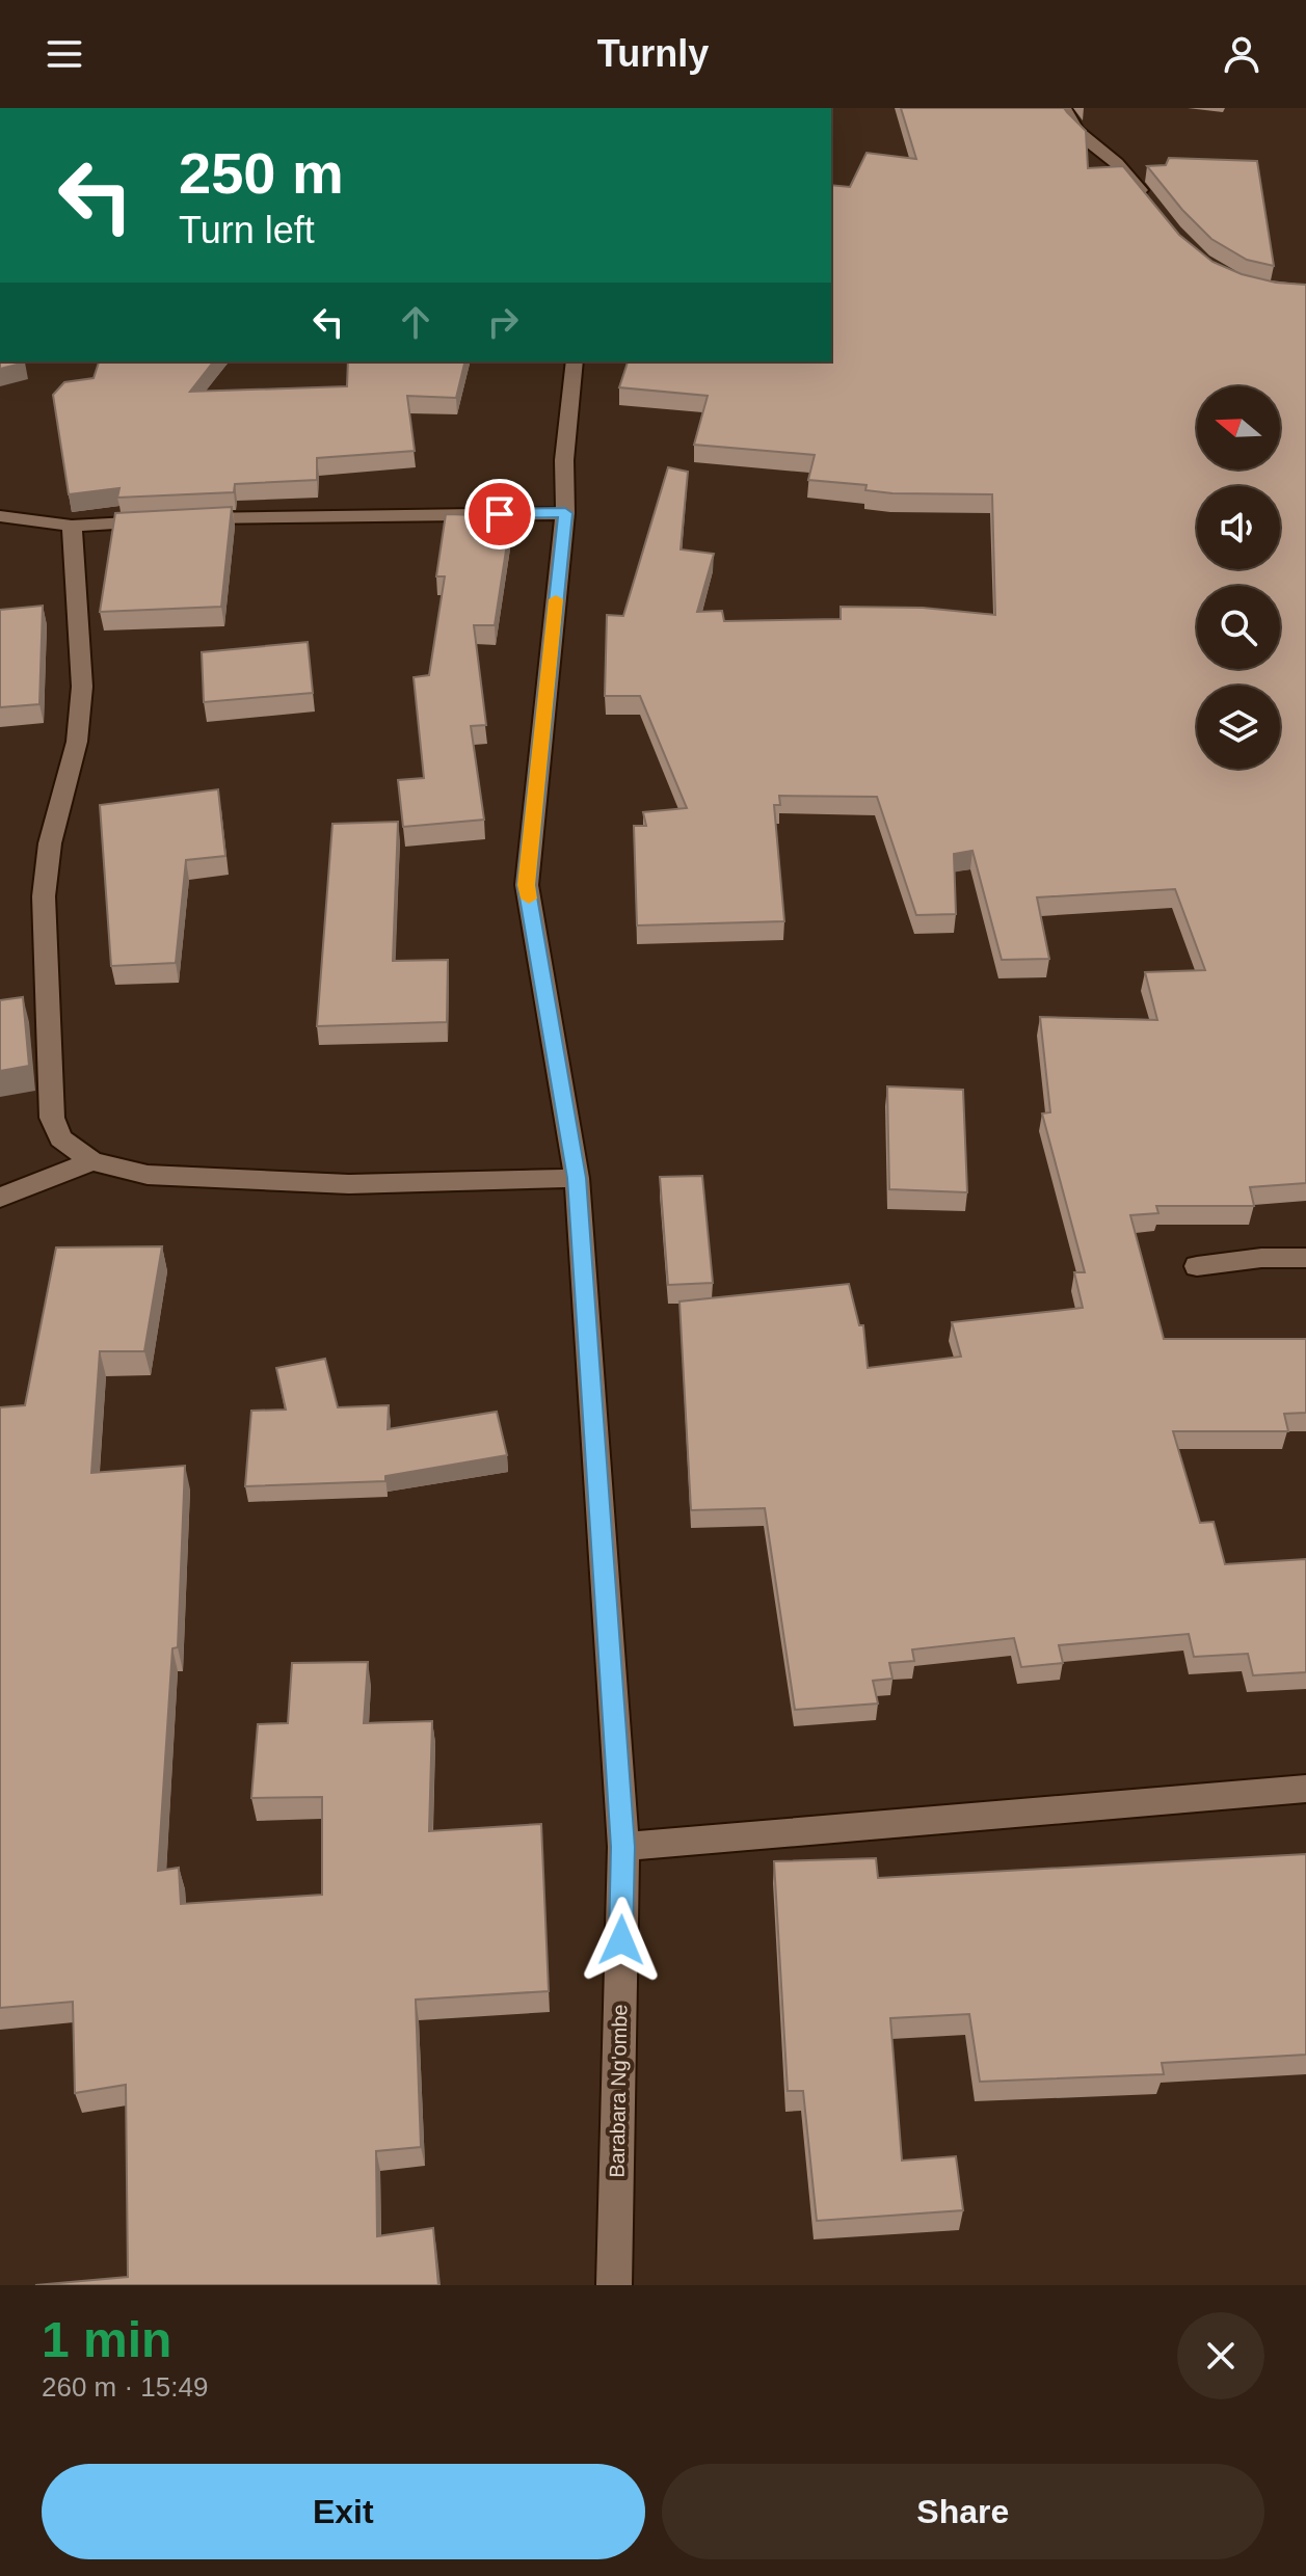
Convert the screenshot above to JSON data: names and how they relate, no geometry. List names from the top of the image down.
{
  "streets": {
    "street": ["Barabara Ng'ombe"]
  },
  "north": "left",
  "page": {
    "header": "Turnly",
    "turn": ["250 m", "Turn left"],
    "heading": ["1 min", "260 m · 15:49"],
    "buttons": ["Exit", "Share"]
  }
}
